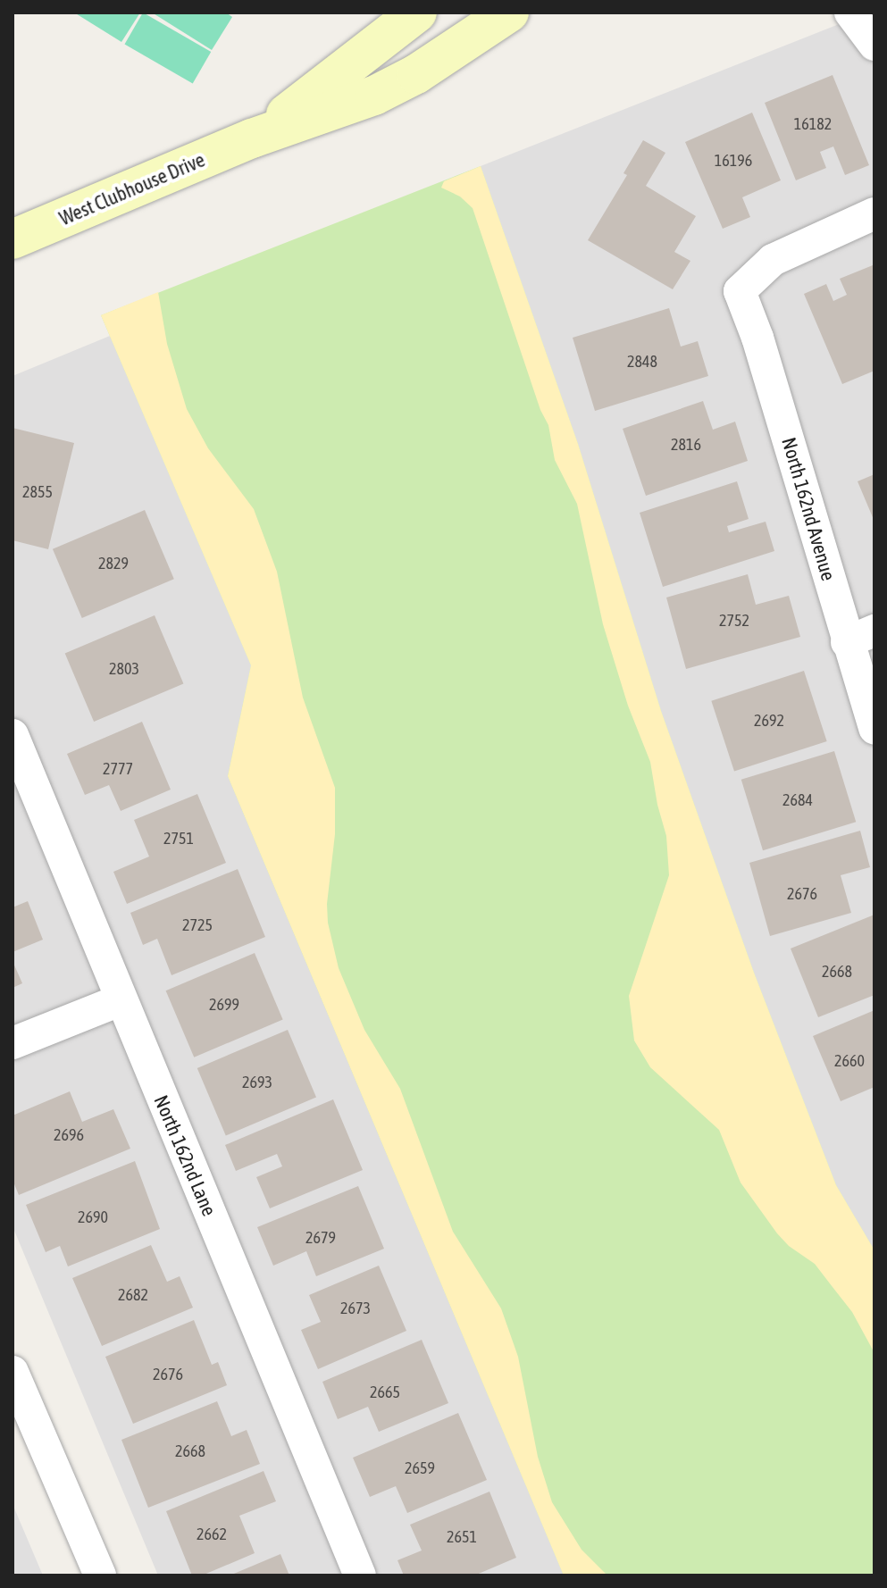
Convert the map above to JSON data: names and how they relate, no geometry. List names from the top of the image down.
{
  "streets": {
    "street": ["West Clubhouse Drive", "North 162nd Avenue", "North 162nd Lane"]
  },
  "house_numbers": [
    "16182",
    "16196",
    "2848",
    "2816",
    "2855",
    "2829",
    "2752",
    "2803",
    "2692",
    "2777",
    "2684",
    "2751",
    "2676",
    "2725",
    "2668",
    "2699",
    "2660",
    "2693",
    "2696",
    "2690",
    "2679",
    "2682",
    "2673",
    "2676",
    "2665",
    "2668",
    "2659",
    "2662",
    "2651"
  ]
}
